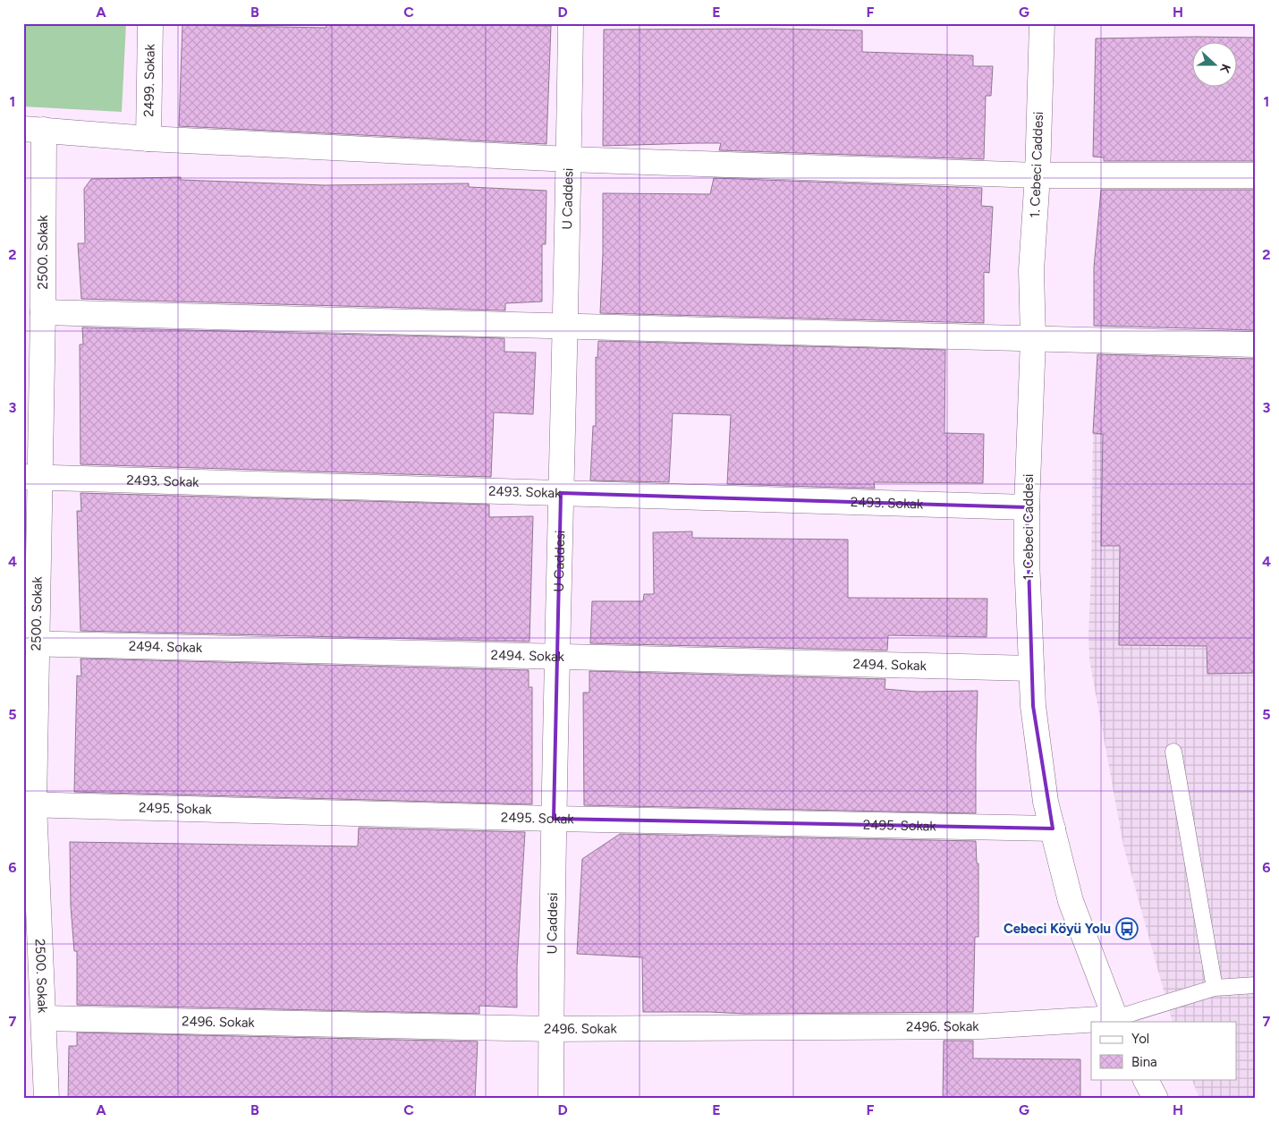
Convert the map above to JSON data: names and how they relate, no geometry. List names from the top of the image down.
{
  "streets": {
    "street": [
      "2499. Sokak",
      "1. Cebeci Caddesi",
      "U Caddesi",
      "2500. Sokak",
      "2493. Sokak",
      "2494. Sokak",
      "2495. Sokak",
      "2496. Sokak"
    ]
  },
  "crossings": [
    ["1. Cebeci Caddesi", "2493. Sokak"],
    ["1. Cebeci Caddesi", "2494. Sokak"],
    ["1. Cebeci Caddesi", "2495. Sokak"],
    ["1. Cebeci Caddesi", "2496. Sokak"],
    ["U Caddesi", "2493. Sokak"],
    ["U Caddesi", "2494. Sokak"],
    ["U Caddesi", "2495. Sokak"],
    ["U Caddesi", "2496. Sokak"],
    ["2500. Sokak", "2493. Sokak"],
    ["2500. Sokak", "2494. Sokak"],
    ["2500. Sokak", "2495. Sokak"],
    ["2500. Sokak", "2496. Sokak"]
  ],
  "places": {
    "bus stop": ["Cebeci Köyü Yolu"]
  },
  "legend": ["Yol", "Bina"],
  "north": "right",
  "grid": {
    "columns": [
      "A",
      "B",
      "C",
      "D",
      "E",
      "F",
      "G",
      "H"
    ],
    "rows": [
      "1",
      "2",
      "3",
      "4",
      "5",
      "6",
      "7"
    ]
  }
}
